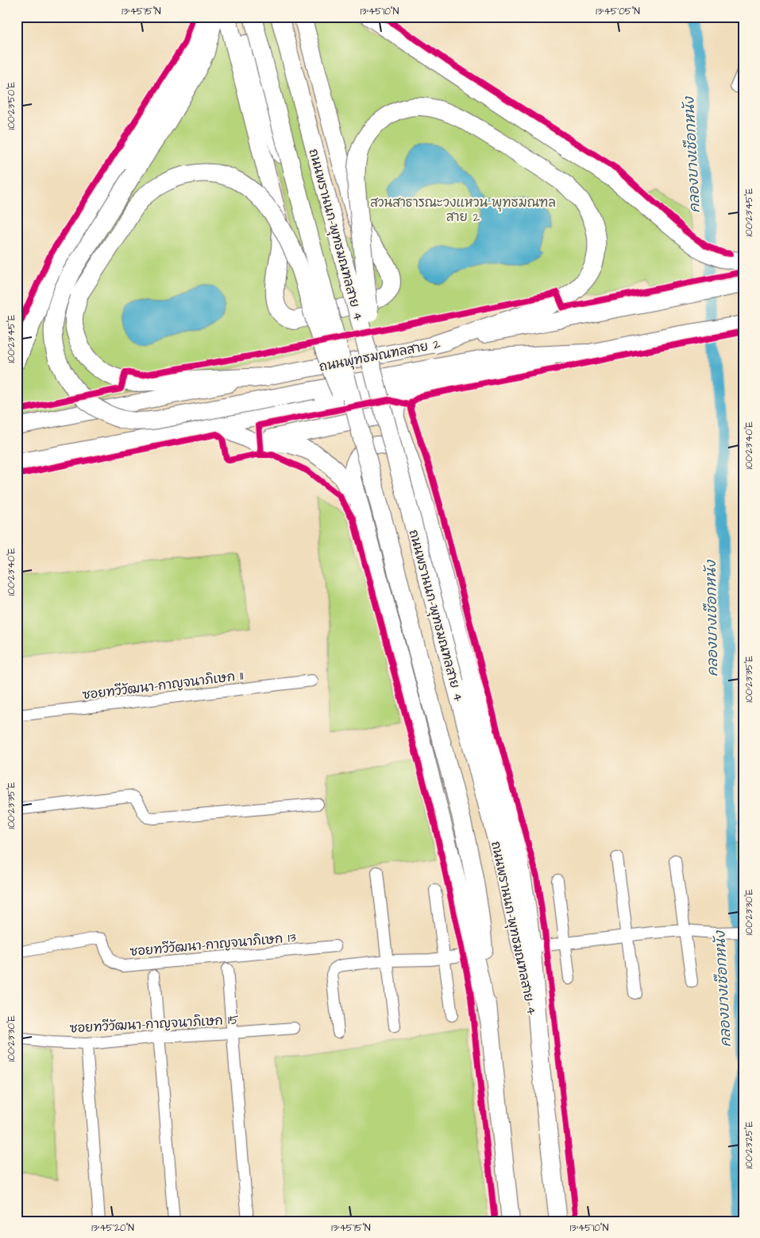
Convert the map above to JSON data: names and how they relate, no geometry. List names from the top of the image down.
{
  "streets": {
    "main road": ["ถนนพรานนก-พุทธมณฑลสาย 4", "ถนนพุทธมณฑลสาย 2"],
    "street": ["ซอยทวีวัฒนา-กาญจนาภิเษก 11", "ซอยทวีวัฒนา-กาญจนาภิเษก 13", "ซอยทวีวัฒนา-กาญจนาภิเษก 15"]
  },
  "water": ["คลองบางเชือกหนัง"],
  "parks": ["สวนสาธารณะวงแหวน-พุทธมณฑล สาย 2"],
  "coordinates": [
    "13°45'15\"N",
    "13°45'10\"N",
    "13°45'05\"N",
    "100°23'50\"E",
    "100°23'45\"E",
    "100°23'40\"E",
    "100°23'35\"E",
    "100°23'30\"E",
    "100°23'25\"E",
    "13°45'20\"N"
  ]
}
